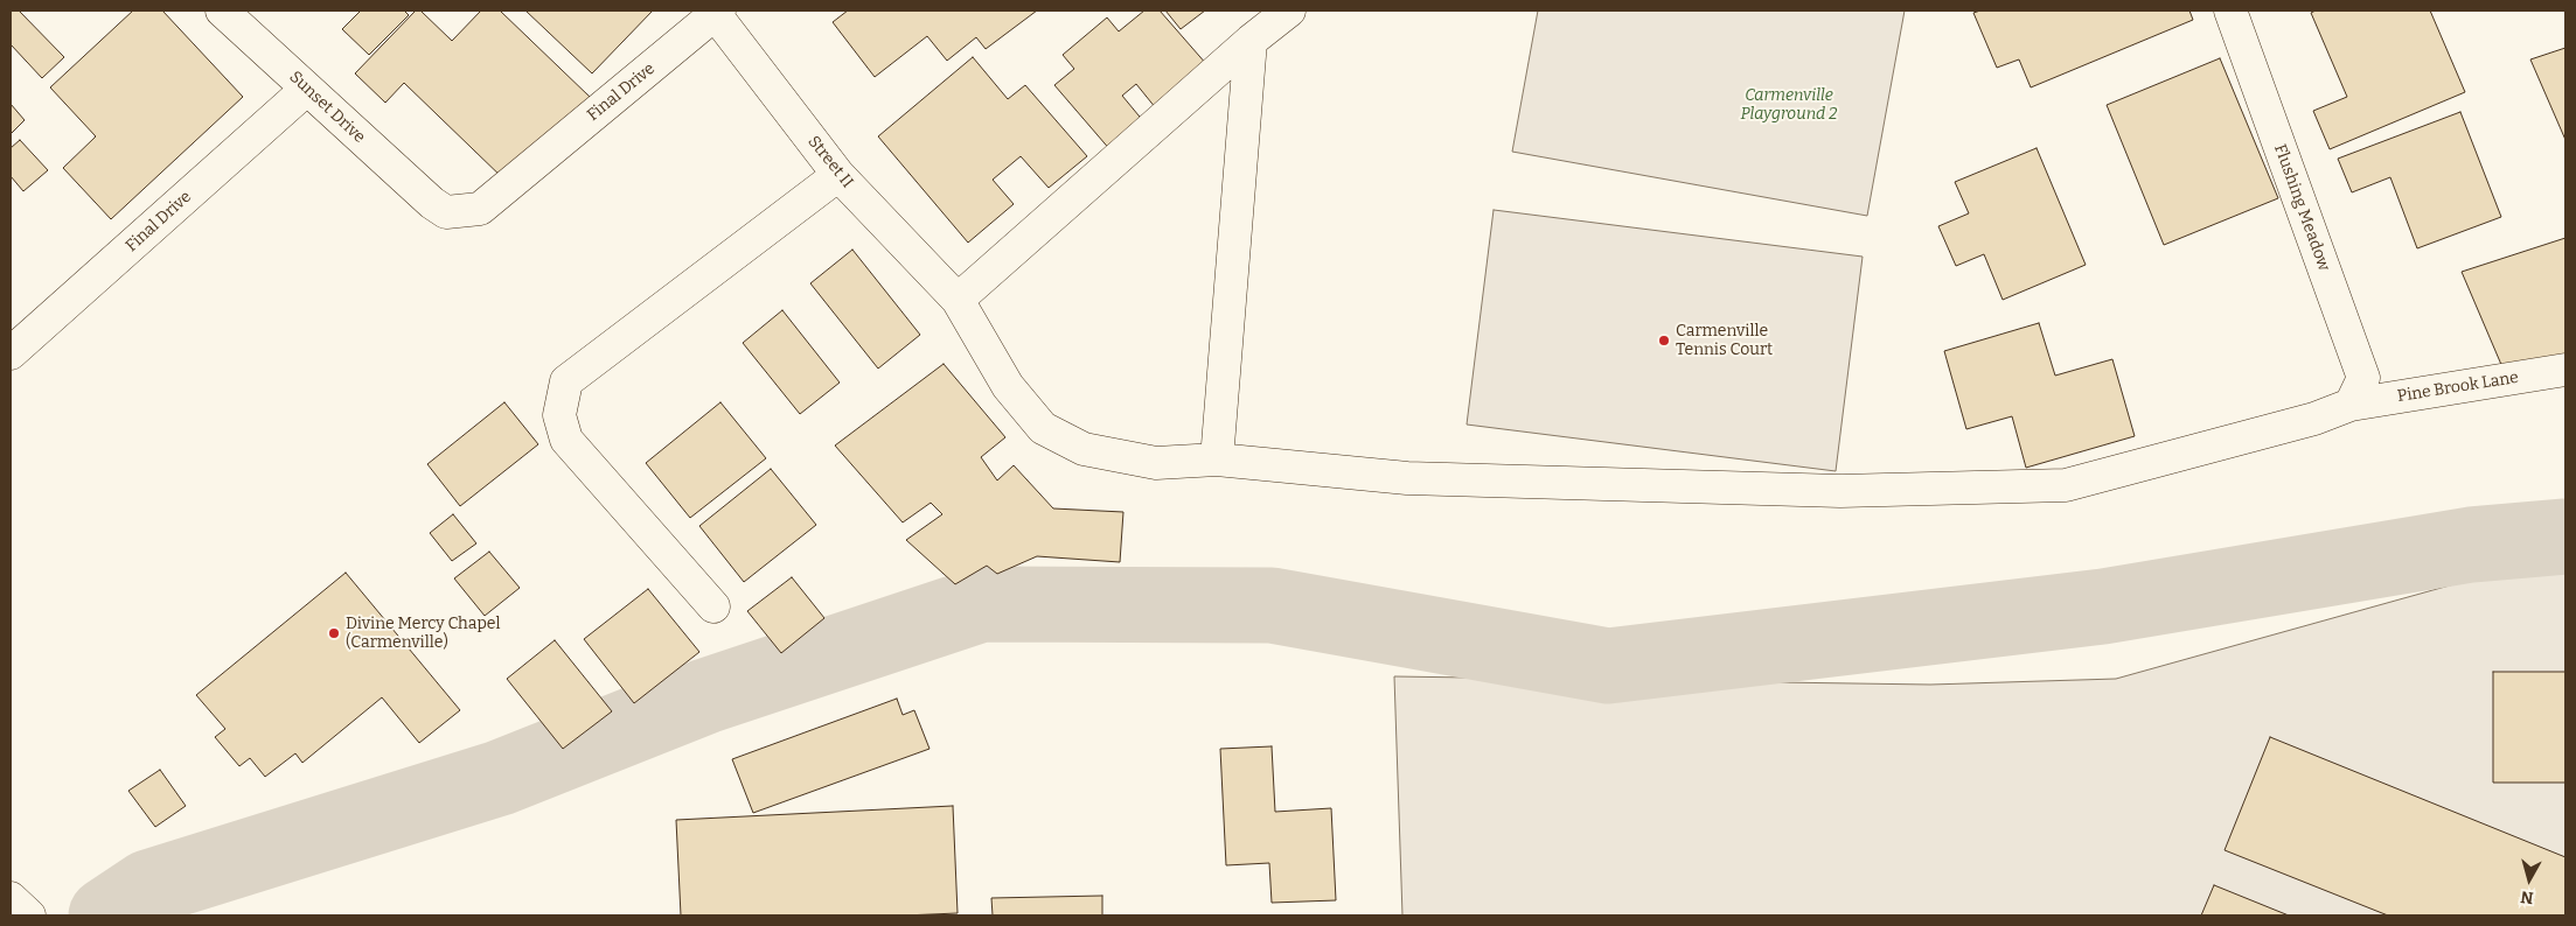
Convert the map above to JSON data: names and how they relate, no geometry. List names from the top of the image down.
{
  "streets": {
    "street": [
      "Final Drive",
      "Sunset Drive",
      "Street II",
      "Flushing Meadow",
      "Pine Brook Lane"
    ]
  },
  "crossings": [
    ["Final Drive", "Sunset Drive"],
    ["Final Drive", "Street II"],
    ["Street II", "Pine Brook Lane"],
    ["Flushing Meadow", "Pine Brook Lane"]
  ],
  "parks": ["Carmenville Playground 2"],
  "places": ["Carmenville Tennis Court", "Divine Mercy Chapel (Carmenville)"],
  "north": "bottom"
}
